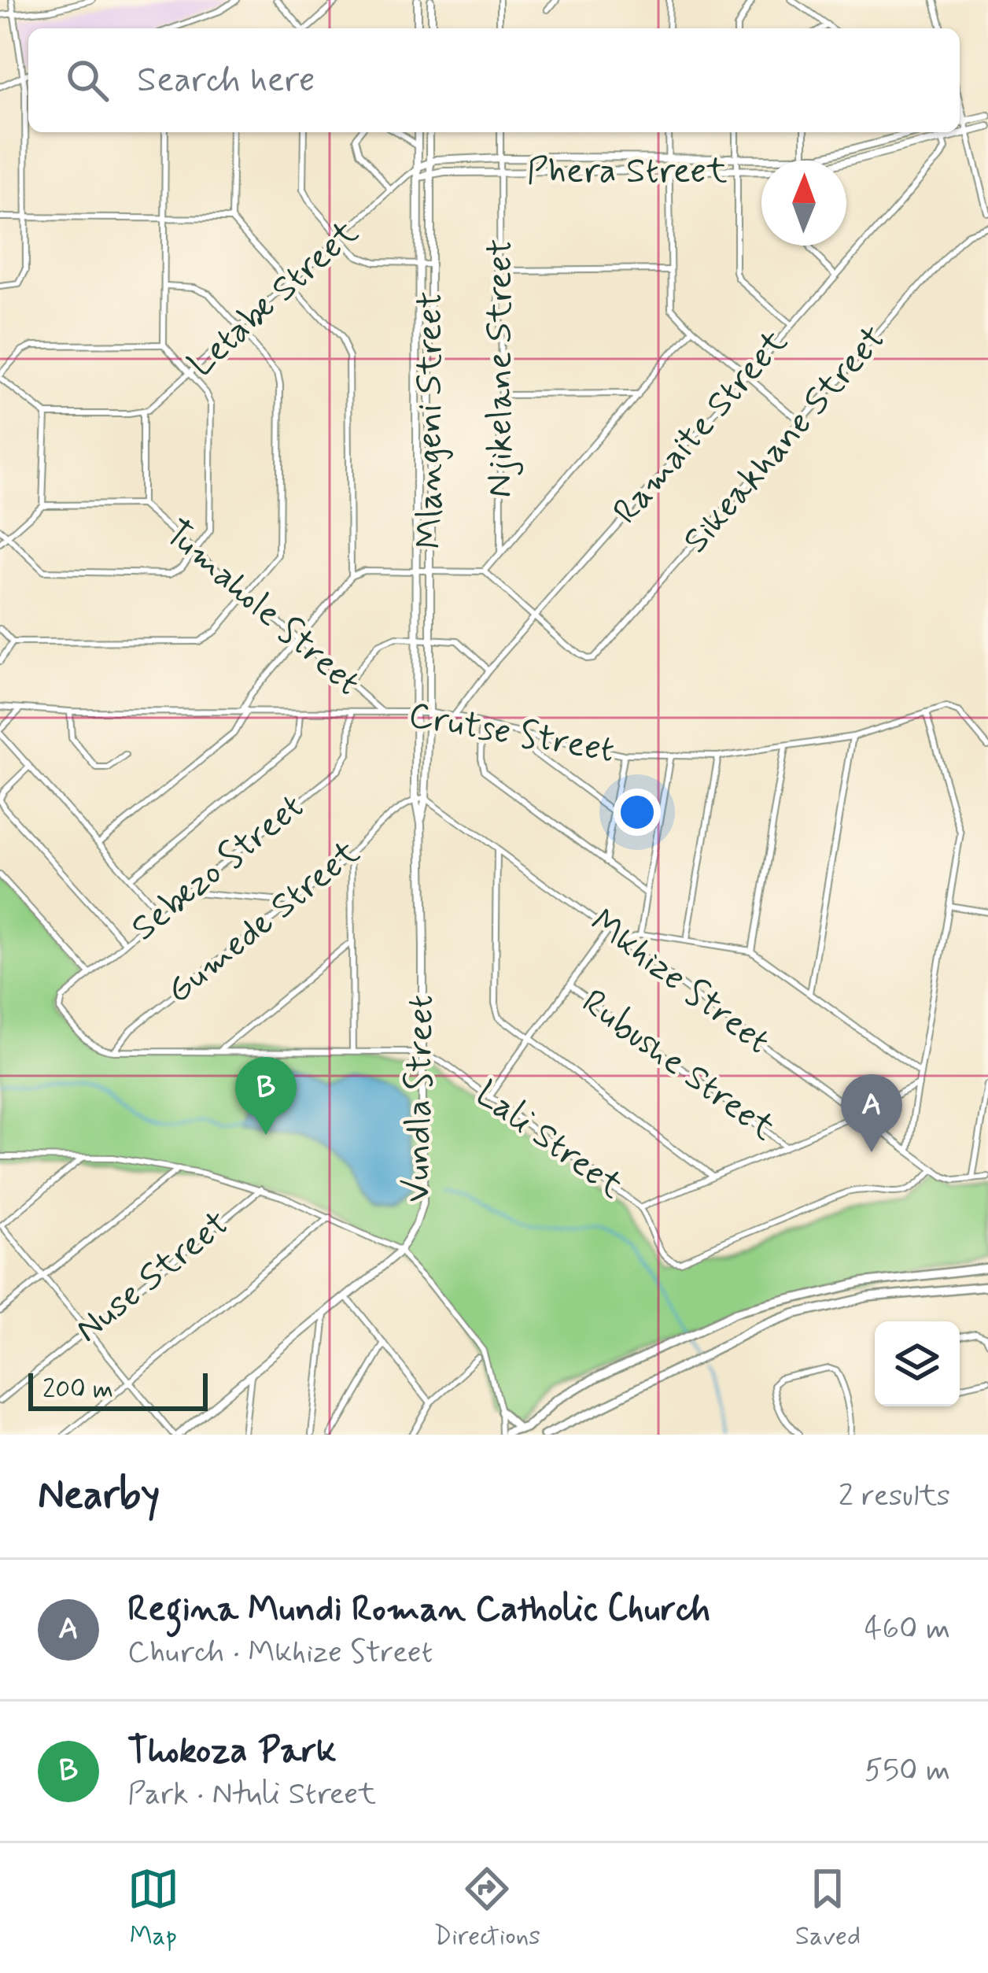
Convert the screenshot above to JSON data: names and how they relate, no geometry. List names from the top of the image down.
{
  "streets": {
    "street": [
      "Phera Street",
      "Letabe Street",
      "Njikelane Street",
      "Mlangeni Street",
      "Ramaite Street",
      "Sikeakhane Street",
      "Tumahole Street",
      "Crutse Street",
      "Sebezo Street",
      "Gumede Street",
      "Mkhize Street",
      "Rubushe Street",
      "Vundla Street",
      "Lali Street",
      "Nuse Street"
    ]
  },
  "crossings": [
    ["Phera Street", "Letabe Street"],
    ["Phera Street", "Njikelane Street"],
    ["Phera Street", "Mlangeni Street"],
    ["Phera Street", "Ramaite Street"],
    ["Letabe Street", "Mlangeni Street"],
    ["Mlangeni Street", "Crutse Street"],
    ["Mlangeni Street", "Vundla Street"],
    ["Ramaite Street", "Sikeakhane Street"],
    ["Ramaite Street", "Crutse Street"],
    ["Tumahole Street", "Crutse Street"],
    ["Crutse Street", "Sebezo Street"],
    ["Crutse Street", "Vundla Street"],
    ["Sebezo Street", "Gumede Street"],
    ["Gumede Street", "Vundla Street"],
    ["Mkhize Street", "Vundla Street"],
    ["Mkhize Street", "Lali Street"],
    ["Vundla Street", "Lali Street"]
  ],
  "scale_bar": "200 m",
  "north": "top",
  "page": {
    "search": "Search here",
    "pins": ["B", "A"],
    "scale": "200 m",
    "heading": ["Nearby", "2 results"],
    "list": [
      {
        "mark": "A",
        "name": "Regina Mundi Roman Catholic Church",
        "note": "Church · Mkhize Street",
        "value": "460 m"
      },
      {
        "mark": "B",
        "name": "Thokoza Park",
        "note": "Park · Ntuli Street",
        "value": "550 m"
      }
    ],
    "nav": ["Map", "Directions", "Saved"]
  }
}
